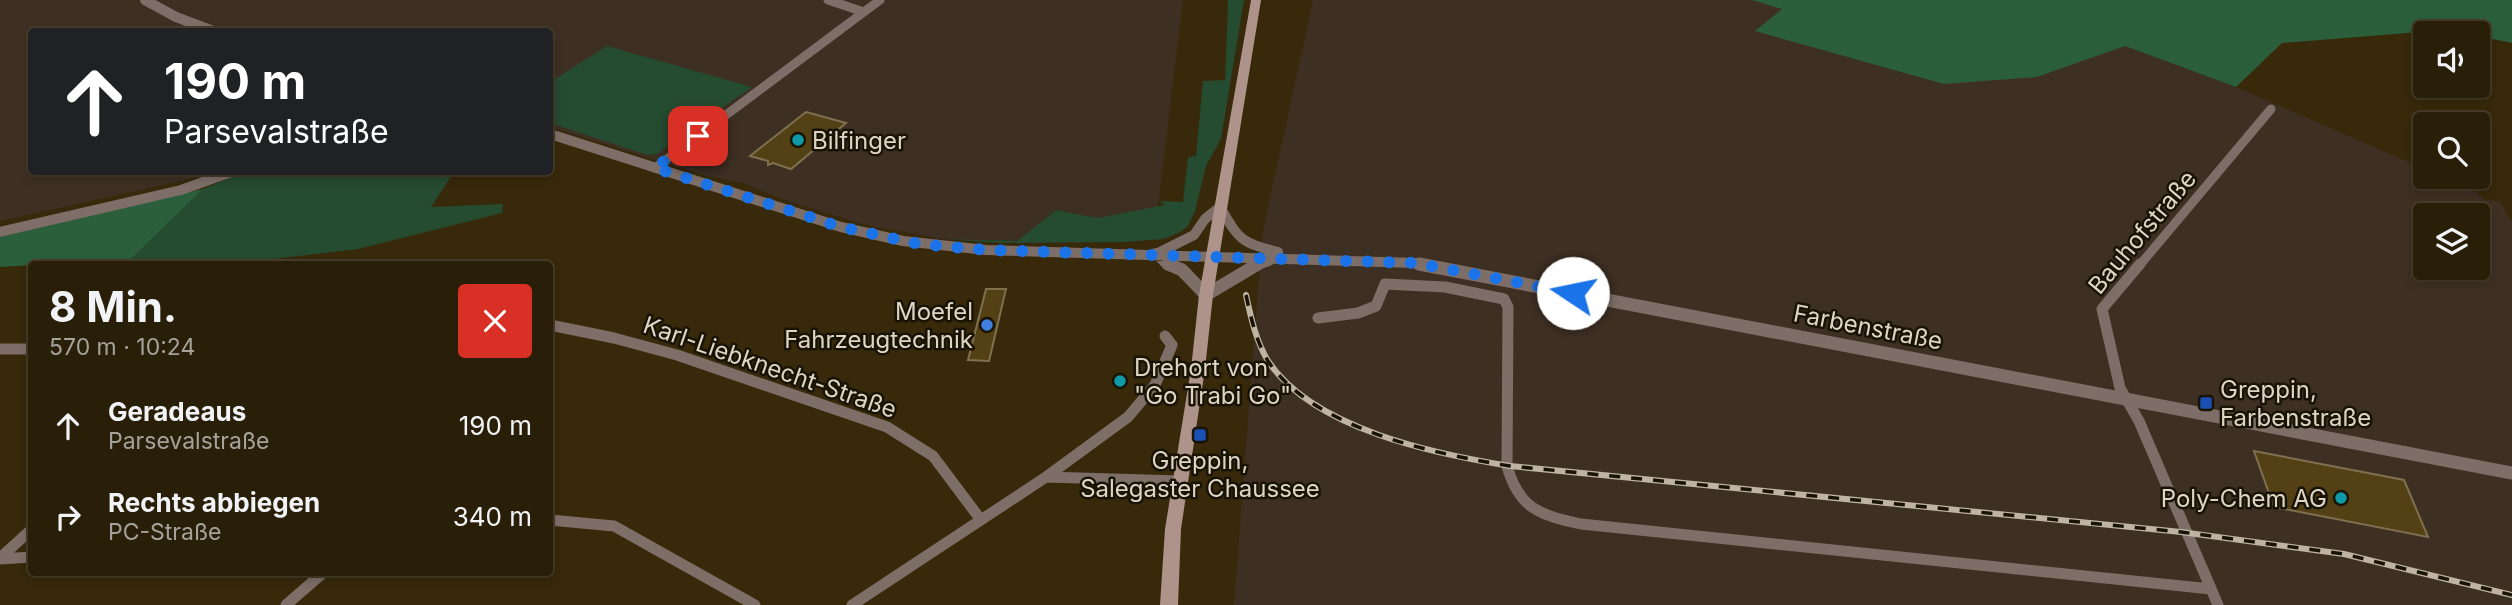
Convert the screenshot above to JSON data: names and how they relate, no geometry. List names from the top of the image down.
{
  "streets": {
    "street": ["Bauhofstraße", "Farbenstraße", "Karl-Liebknecht-Straße"]
  },
  "crossings": [
    ["Bauhofstraße", "Farbenstraße"]
  ],
  "places": {
    "other": [
      "Bilfinger",
      "Moefel Fahrzeugtechnik",
      "Drehort von \"Go Trabi Go\"",
      "Poly-Chem AG"
    ],
    "transit": ["Greppin, Farbenstraße", "Greppin, Salegaster Chaussee"]
  },
  "page": {
    "turn": ["190 m", "Parsevalstraße"],
    "heading": ["8 Min.", "570 m · 10:24"],
    "list": [
      {
        "name": "Geradeaus",
        "note": "Parsevalstraße",
        "value": "190 m"
      },
      {
        "name": "Rechts abbiegen",
        "note": "PC-Straße",
        "value": "340 m"
      }
    ]
  }
}
